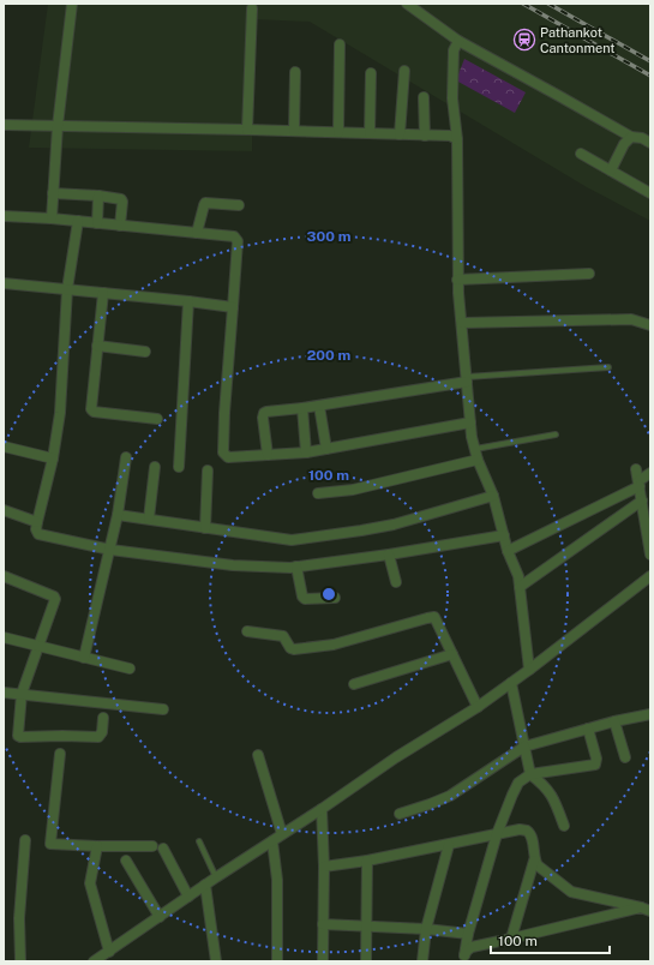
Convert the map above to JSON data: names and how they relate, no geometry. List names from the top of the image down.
{
  "places": {
    "station": ["Pathankot Cantonment"]
  },
  "scale_bar": "100 m",
  "rings": ["300 m", "200 m", "100 m"]
}
